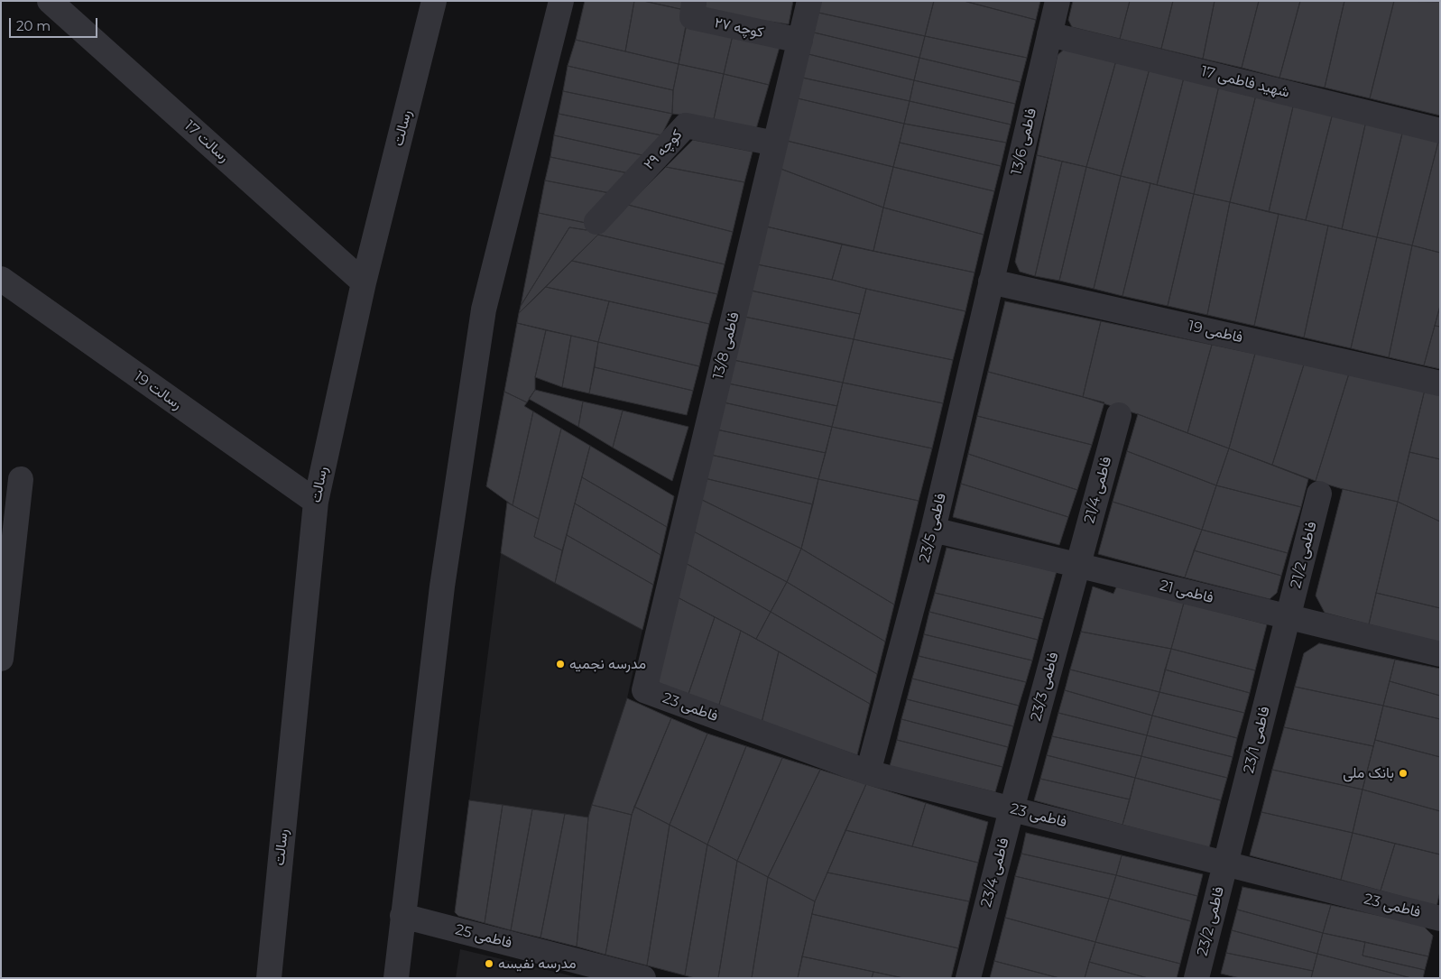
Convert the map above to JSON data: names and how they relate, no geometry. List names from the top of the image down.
{
  "streets": {
    "street": [
      "کوچه ۲۷",
      "شهید فاطمی 17",
      "رسالت",
      "رسالت 17",
      "فاطمی 13/6",
      "کوچه ۲۹",
      "فاطمی 19",
      "فاطمی 13/8",
      "رسالت 19",
      "فاطمی 21/4",
      "فاطمی 23/5",
      "فاطمی 21/2",
      "فاطمی 21",
      "فاطمی 23/3",
      "فاطمی 23",
      "فاطمی 23/1",
      "فاطمی 23/4",
      "فاطمی 23/2",
      "فاطمی 25"
    ]
  },
  "crossings": [
    ["کوچه ۲۷", "فاطمی 13/8"],
    ["شهید فاطمی 17", "فاطمی 13/6"],
    ["رسالت", "رسالت 17"],
    ["رسالت", "رسالت 19"],
    ["فاطمی 13/6", "فاطمی 19"],
    ["فاطمی 13/6", "فاطمی 23/5"],
    ["کوچه ۲۹", "فاطمی 13/8"],
    ["فاطمی 19", "فاطمی 23/5"],
    ["فاطمی 13/8", "فاطمی 23"],
    ["فاطمی 21/4", "فاطمی 21"],
    ["فاطمی 21/4", "فاطمی 23/3"],
    ["فاطمی 23/5", "فاطمی 21"],
    ["فاطمی 23/5", "فاطمی 23"],
    ["فاطمی 21/2", "فاطمی 21"],
    ["فاطمی 21/2", "فاطمی 23/1"],
    ["فاطمی 21", "فاطمی 23/3"],
    ["فاطمی 21", "فاطمی 23/1"],
    ["فاطمی 23/3", "فاطمی 23"],
    ["فاطمی 23/3", "فاطمی 23/4"],
    ["فاطمی 23", "فاطمی 23/1"],
    ["فاطمی 23", "فاطمی 23/4"],
    ["فاطمی 23", "فاطمی 23/2"],
    ["فاطمی 23/1", "فاطمی 23/2"]
  ],
  "places": ["مدرسه نجمیه", "بانک ملی", "مدرسه نفیسه"],
  "scale_bar": "20 m"
}
